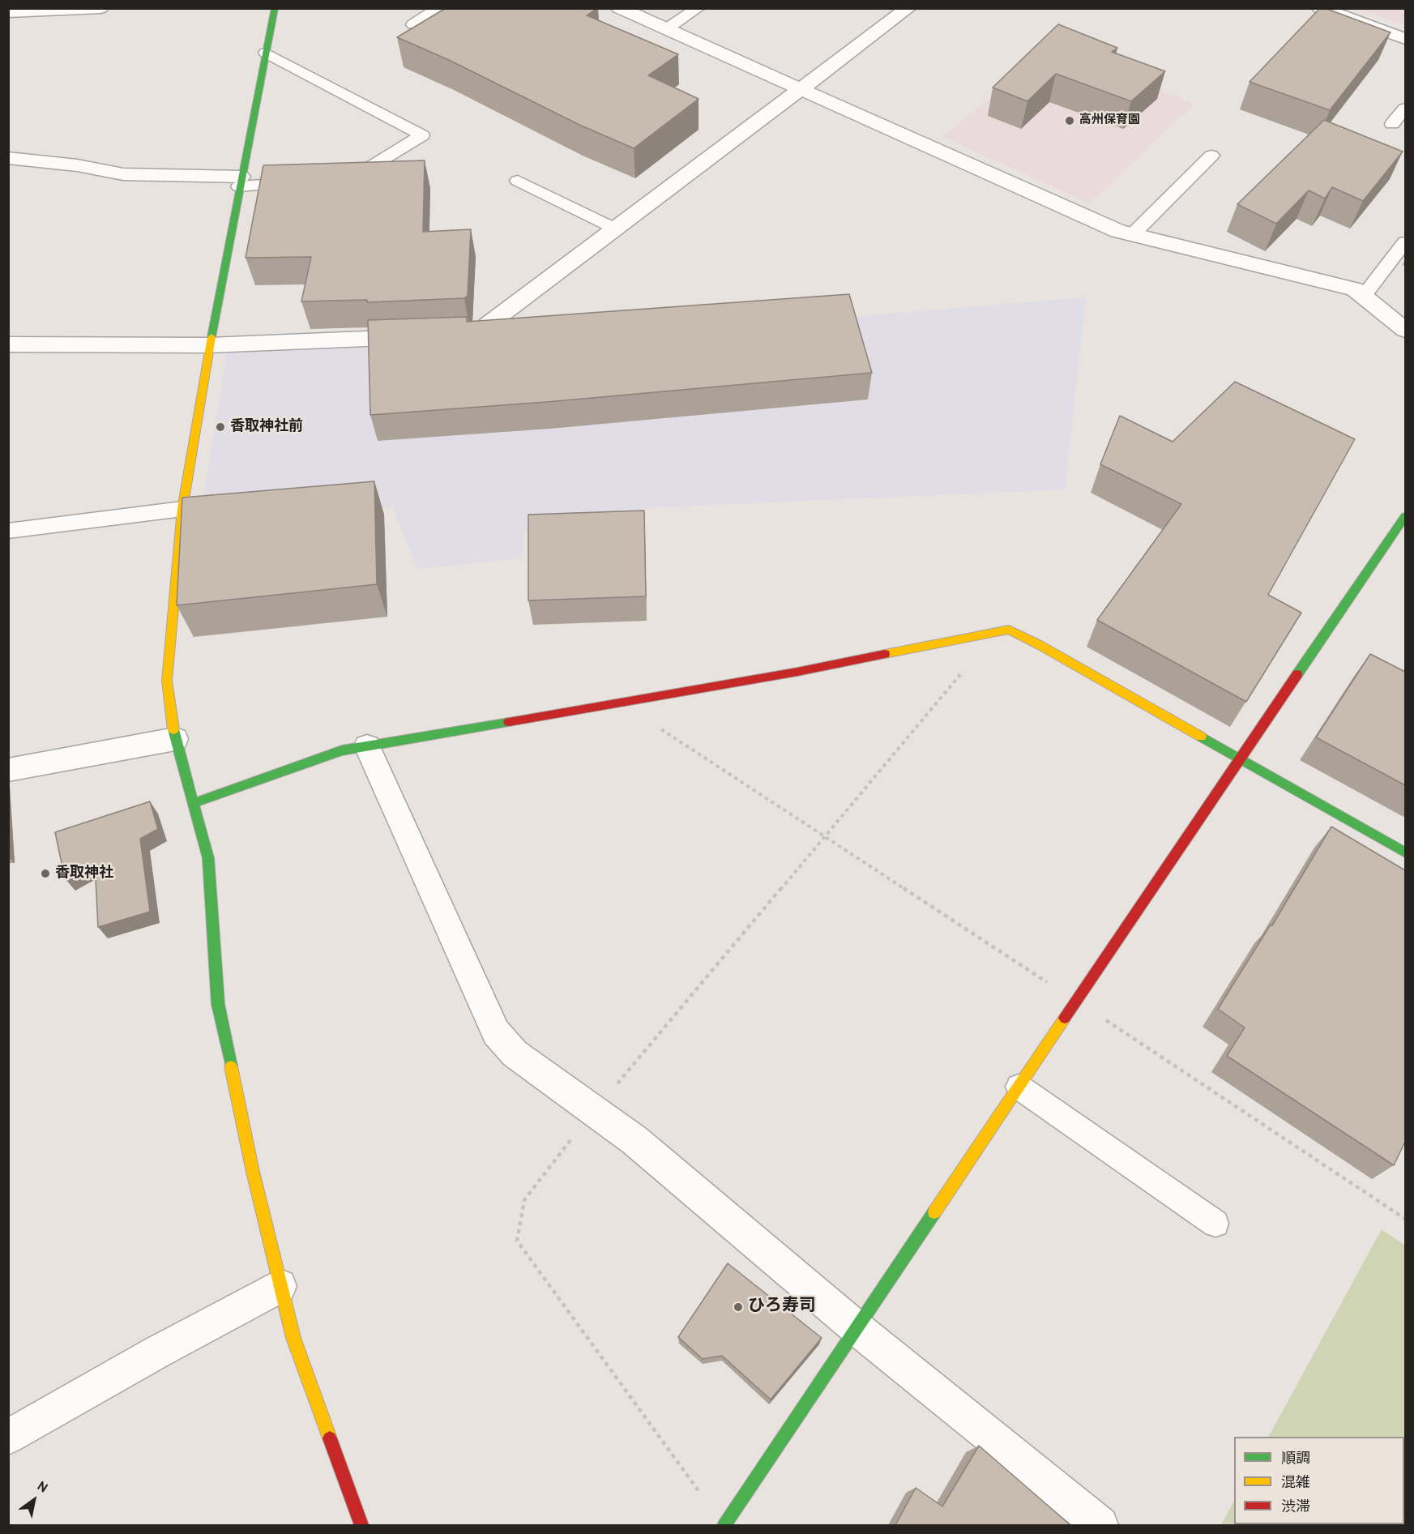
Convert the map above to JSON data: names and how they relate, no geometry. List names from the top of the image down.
{
  "places": [
    "高州保育園",
    "香取神社前",
    "香取神社",
    "ひろ寿司"
  ],
  "legend": ["順調", "混雑", "渋滞"],
  "north": "top right"
}
